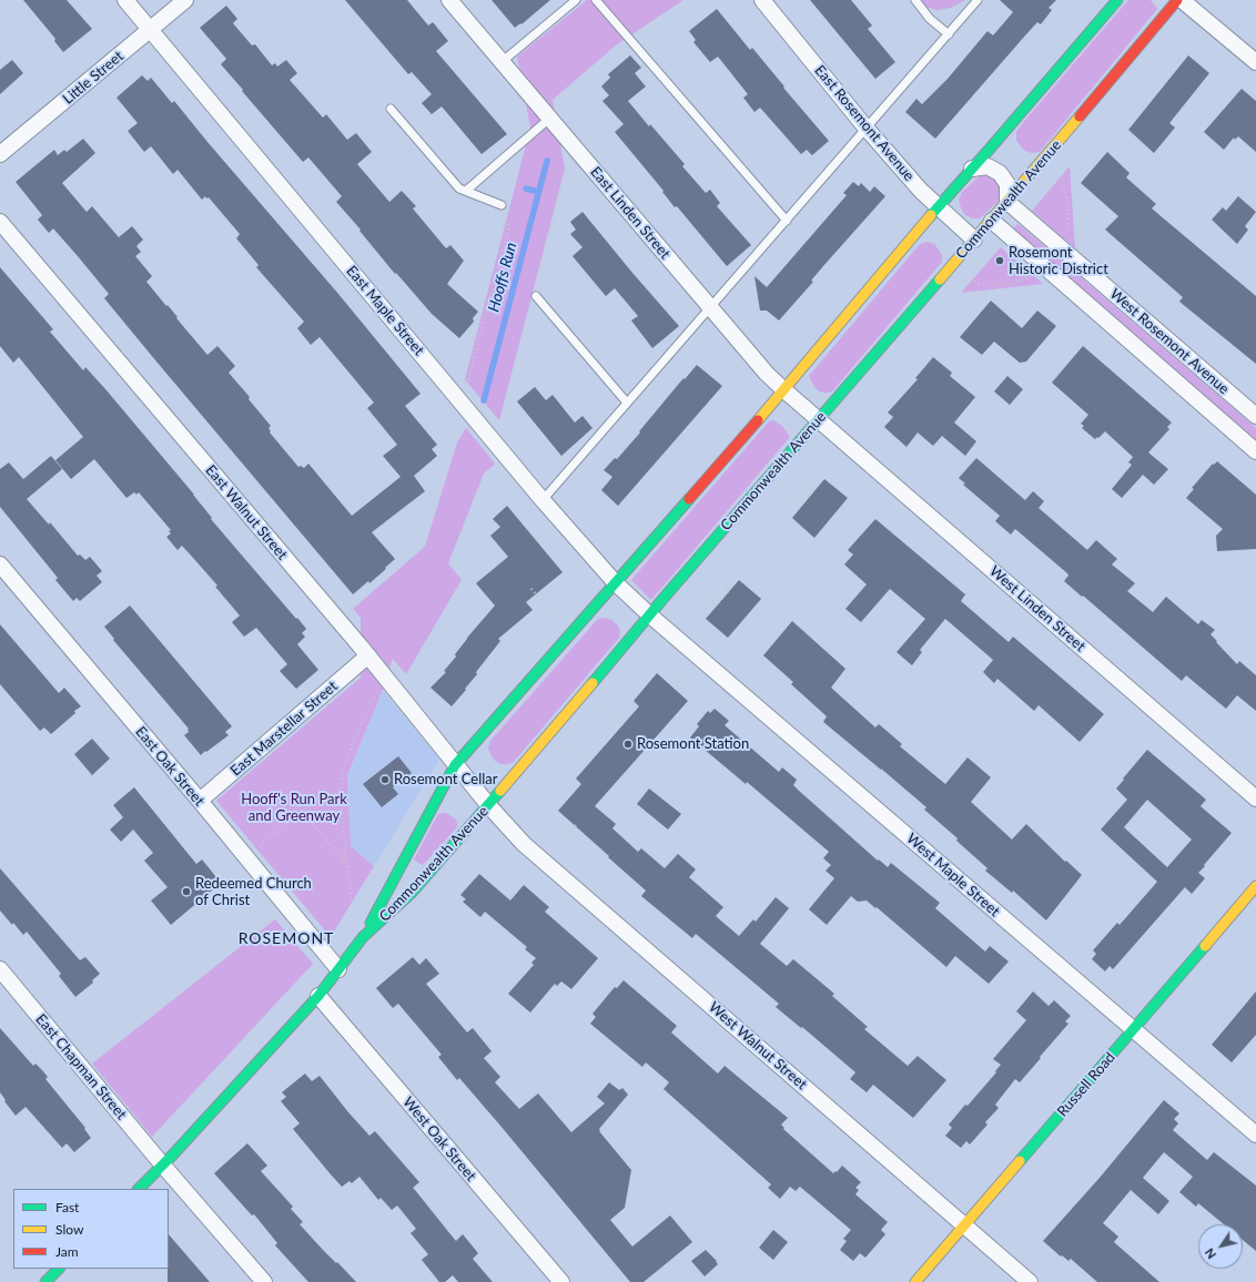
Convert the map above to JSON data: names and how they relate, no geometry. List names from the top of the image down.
{
  "streets": {
    "street": [
      "Little Street",
      "East Rosemont Avenue",
      "Commonwealth Avenue",
      "East Linden Street",
      "East Maple Street",
      "West Rosemont Avenue",
      "East Walnut Street",
      "West Linden Street",
      "East Marstellar Street",
      "East Oak Street",
      "West Maple Street",
      "West Walnut Street",
      "East Chapman Street",
      "Russell Road",
      "West Oak Street"
    ]
  },
  "crossings": [
    ["Little Street", "East Maple Street"],
    ["East Rosemont Avenue", "Commonwealth Avenue"],
    ["Commonwealth Avenue", "East Linden Street"],
    ["Commonwealth Avenue", "East Maple Street"],
    ["Commonwealth Avenue", "West Rosemont Avenue"],
    ["Commonwealth Avenue", "East Walnut Street"],
    ["Commonwealth Avenue", "West Linden Street"],
    ["Commonwealth Avenue", "East Oak Street"],
    ["Commonwealth Avenue", "West Maple Street"],
    ["Commonwealth Avenue", "West Walnut Street"],
    ["Commonwealth Avenue", "East Chapman Street"],
    ["Commonwealth Avenue", "West Oak Street"],
    ["East Linden Street", "West Linden Street"],
    ["East Maple Street", "West Maple Street"],
    ["East Walnut Street", "East Marstellar Street"],
    ["East Walnut Street", "West Walnut Street"],
    ["East Marstellar Street", "East Oak Street"],
    ["West Maple Street", "Russell Road"],
    ["West Walnut Street", "Russell Road"]
  ],
  "districts": ["ROSEMONT"],
  "water": ["Hooffs Run"],
  "parks": ["Hooff's Run Park and Greenway"],
  "places": [
    "Rosemont Historic District",
    "Rosemont Station",
    "Rosemont Cellar",
    "Redeemed Church of Christ"
  ],
  "legend": ["Fast", "Slow", "Jam"],
  "north": "bottom left"
}
